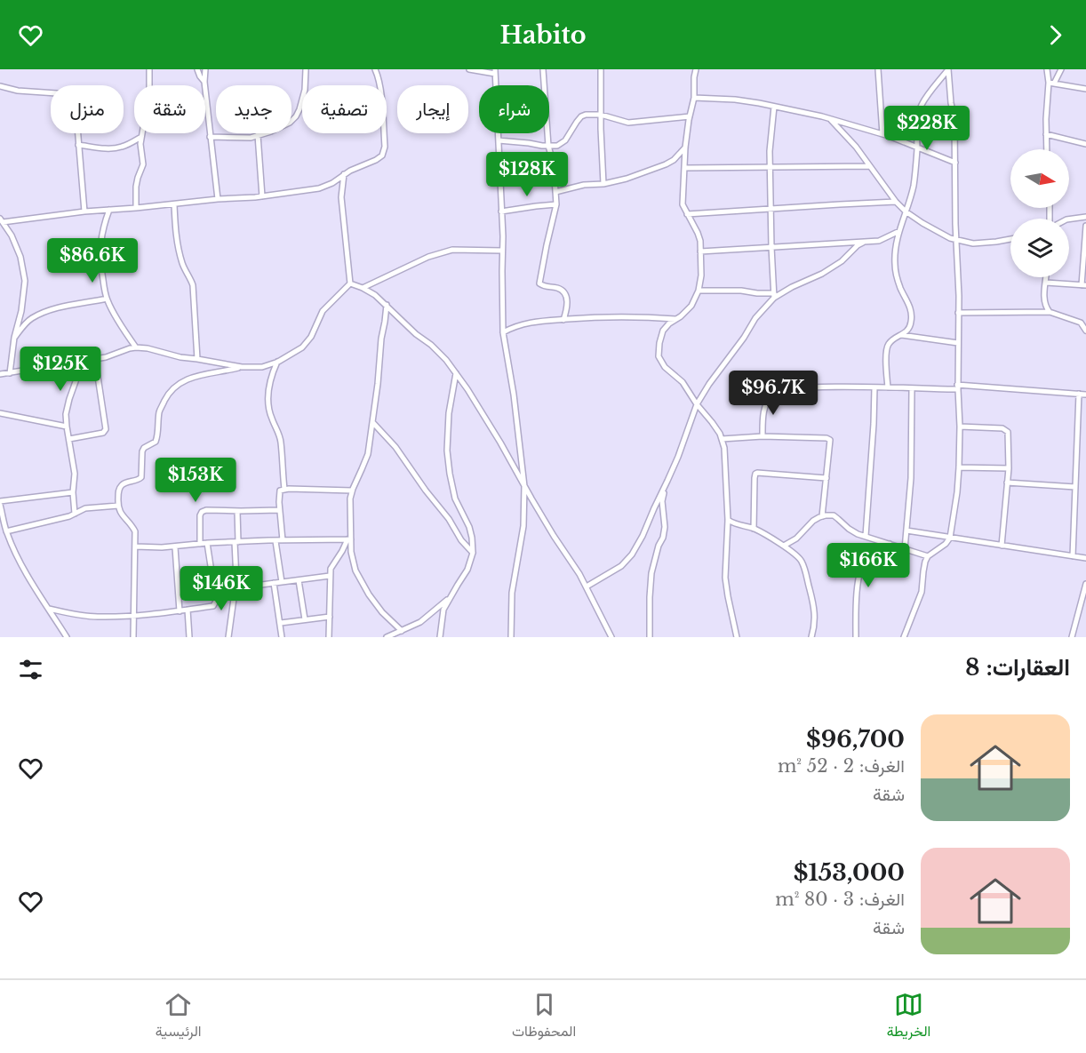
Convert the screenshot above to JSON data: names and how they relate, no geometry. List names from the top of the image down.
{
  "north": "right",
  "page": {
    "header": "Habito",
    "chip": [
      "شراء",
      "إيجار",
      "تصفية",
      "جديد",
      "شقة",
      "منزل"
    ],
    "price": [
      "$228K",
      "$128K",
      "$86.6K",
      "$125K",
      "$96.7K",
      "$153K",
      "$166K",
      "$146K"
    ],
    "heading": "العقارات: 8",
    "list": [
      {
        "name": "$96,700",
        "note": "الغرف: 2 · 52 m² · شقة"
      },
      {
        "name": "$153,000",
        "note": "الغرف: 3 · 80 m² · شقة"
      }
    ],
    "tabs": ["الخريطة", "المحفوظات", "الرئيسية"]
  }
}
